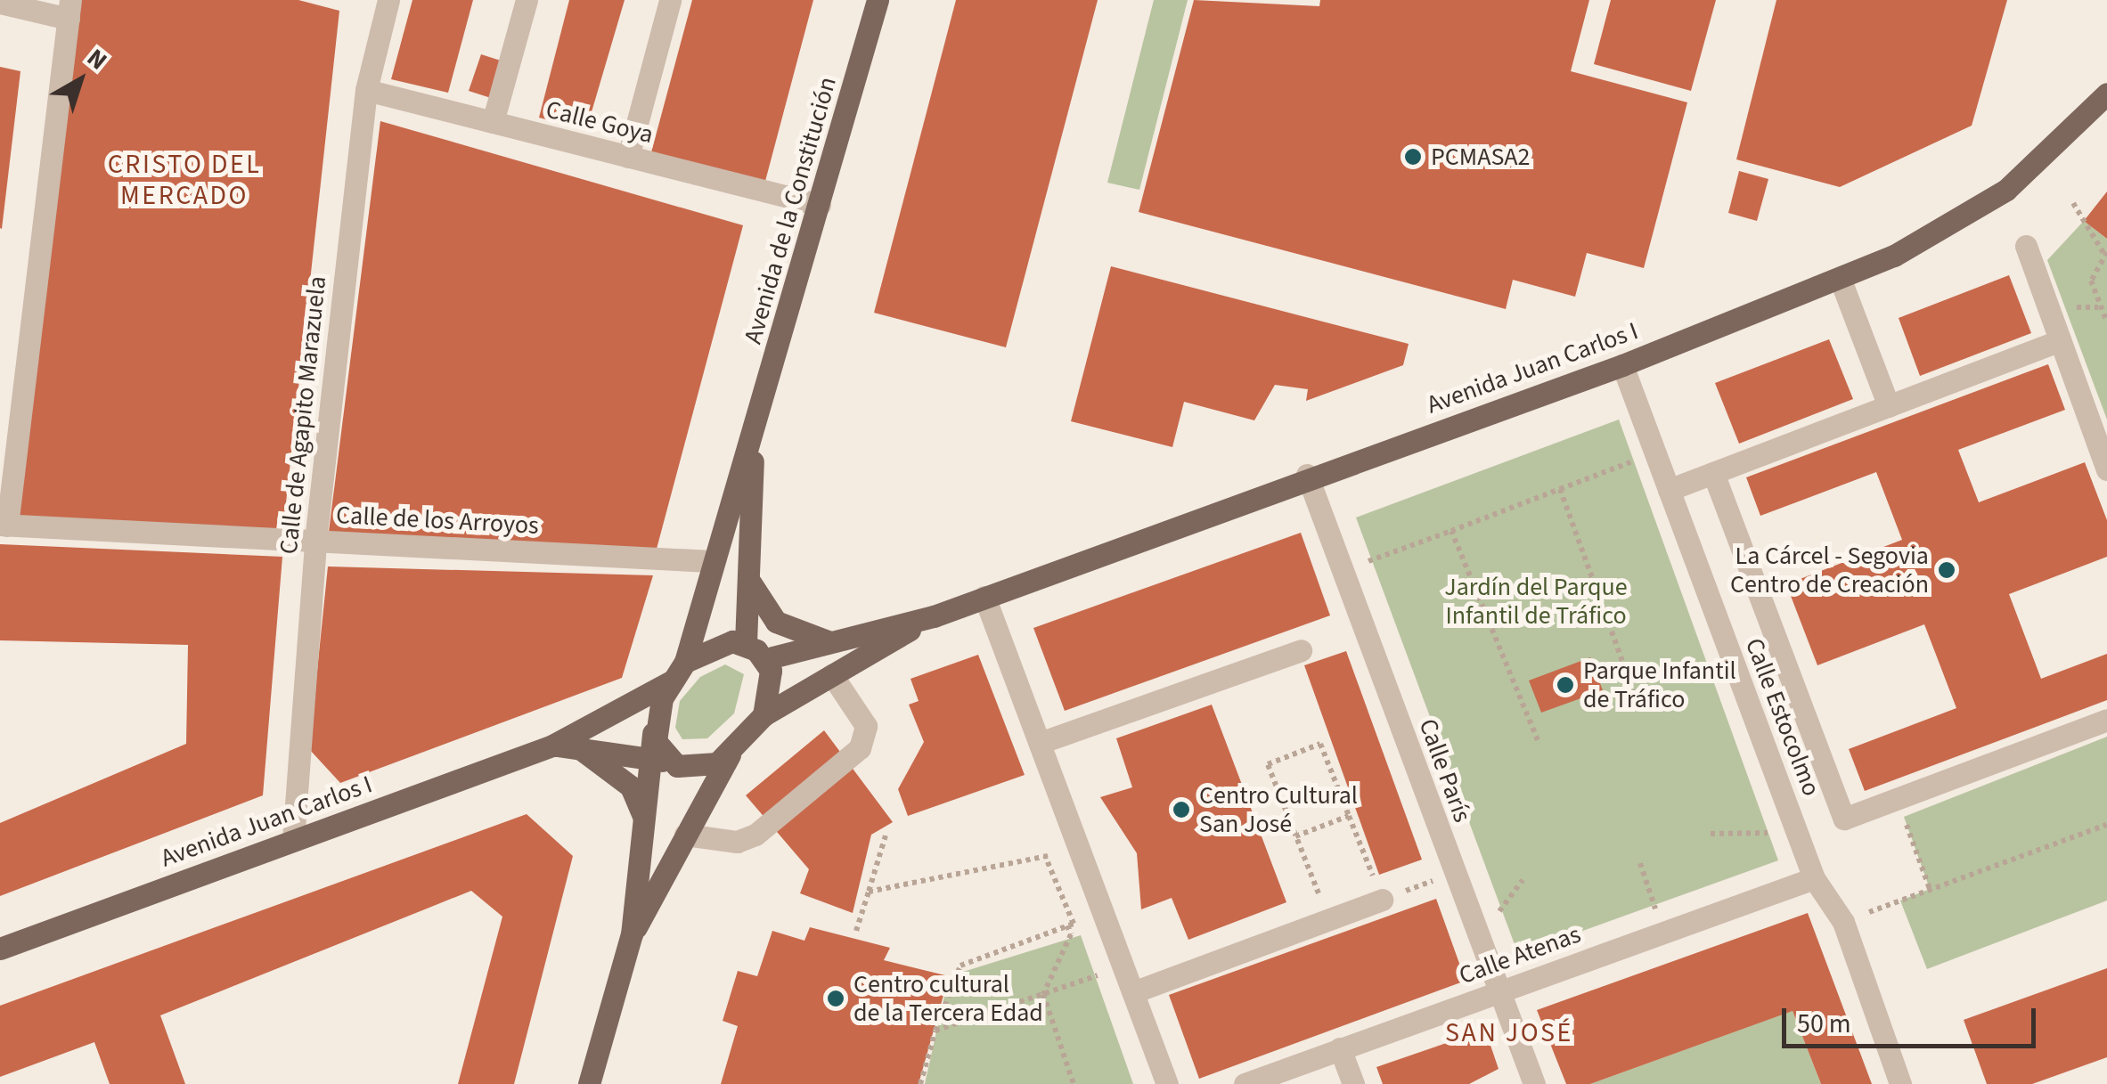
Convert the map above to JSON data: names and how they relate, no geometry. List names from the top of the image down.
{
  "streets": {
    "main road": ["Avenida de la Constitución", "Avenida Juan Carlos I"],
    "street": [
      "Calle Goya",
      "Calle de Agapito Marazuela",
      "Calle de los Arroyos",
      "Calle Estocolmo",
      "Calle París",
      "Calle Atenas"
    ]
  },
  "crossings": [
    ["Calle Goya", "Avenida de la Constitución"],
    ["Calle Goya", "Calle de Agapito Marazuela"],
    ["Avenida de la Constitución", "Avenida Juan Carlos I"],
    ["Avenida de la Constitución", "Calle de los Arroyos"],
    ["Avenida Juan Carlos I", "Calle de Agapito Marazuela"],
    ["Avenida Juan Carlos I", "Calle Estocolmo"],
    ["Avenida Juan Carlos I", "Calle París"],
    ["Calle de Agapito Marazuela", "Calle de los Arroyos"],
    ["Calle Estocolmo", "Calle Atenas"],
    ["Calle París", "Calle Atenas"]
  ],
  "districts": ["CRISTO DEL MERCADO", "SAN JOSÉ"],
  "parks": ["Jardín del Parque Infantil de Tráfico"],
  "places": [
    "PCMASA2",
    "La Cárcel - Segovia Centro de Creación",
    "Parque Infantil de Tráfico",
    "Centro Cultural San José",
    "Centro cultural de la Tercera Edad"
  ],
  "scale_bar": "50 m",
  "north": "top right"
}
